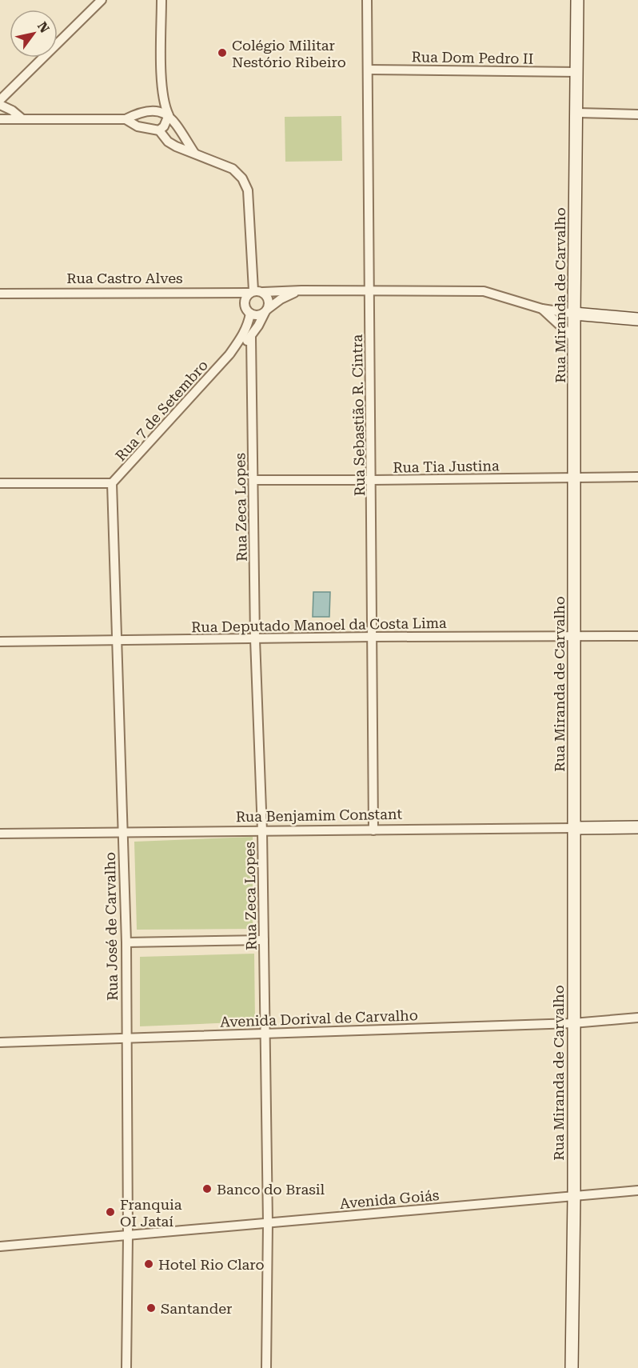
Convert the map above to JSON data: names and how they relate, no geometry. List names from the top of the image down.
{
  "streets": {
    "main road": ["Rua Miranda de Carvalho", "Rua Benjamim Constant"],
    "street": [
      "Rua Dom Pedro II",
      "Rua Castro Alves",
      "Rua 7 de Setembro",
      "Rua Sebastião R. Cintra",
      "Rua Tia Justina",
      "Rua Zeca Lopes",
      "Rua Deputado Manoel da Costa Lima",
      "Rua José de Carvalho",
      "Avenida Dorival de Carvalho",
      "Avenida Goiás"
    ]
  },
  "crossings": [
    ["Rua Dom Pedro II", "Rua Miranda de Carvalho"],
    ["Rua Dom Pedro II", "Rua Sebastião R. Cintra"],
    ["Rua Castro Alves", "Rua 7 de Setembro"],
    ["Rua Miranda de Carvalho", "Rua Tia Justina"],
    ["Rua Miranda de Carvalho", "Rua Deputado Manoel da Costa Lima"],
    ["Rua Miranda de Carvalho", "Rua Benjamim Constant"],
    ["Rua Miranda de Carvalho", "Avenida Dorival de Carvalho"],
    ["Rua Miranda de Carvalho", "Avenida Goiás"],
    ["Rua 7 de Setembro", "Rua Zeca Lopes"],
    ["Rua 7 de Setembro", "Rua José de Carvalho"],
    ["Rua Sebastião R. Cintra", "Rua Tia Justina"],
    ["Rua Sebastião R. Cintra", "Rua Deputado Manoel da Costa Lima"],
    ["Rua Sebastião R. Cintra", "Rua Benjamim Constant"],
    ["Rua Tia Justina", "Rua Zeca Lopes"],
    ["Rua Zeca Lopes", "Rua Deputado Manoel da Costa Lima"],
    ["Rua Zeca Lopes", "Rua Benjamim Constant"],
    ["Rua Zeca Lopes", "Avenida Dorival de Carvalho"],
    ["Rua Zeca Lopes", "Avenida Goiás"],
    ["Rua Deputado Manoel da Costa Lima", "Rua José de Carvalho"],
    ["Rua Benjamim Constant", "Rua José de Carvalho"],
    ["Rua José de Carvalho", "Avenida Dorival de Carvalho"],
    ["Rua José de Carvalho", "Avenida Goiás"]
  ],
  "places": [
    "Colégio Militar Nestório Ribeiro",
    "Banco do Brasil",
    "Franquia OI Jataí",
    "Hotel Rio Claro",
    "Santander"
  ],
  "north": "top right"
}
